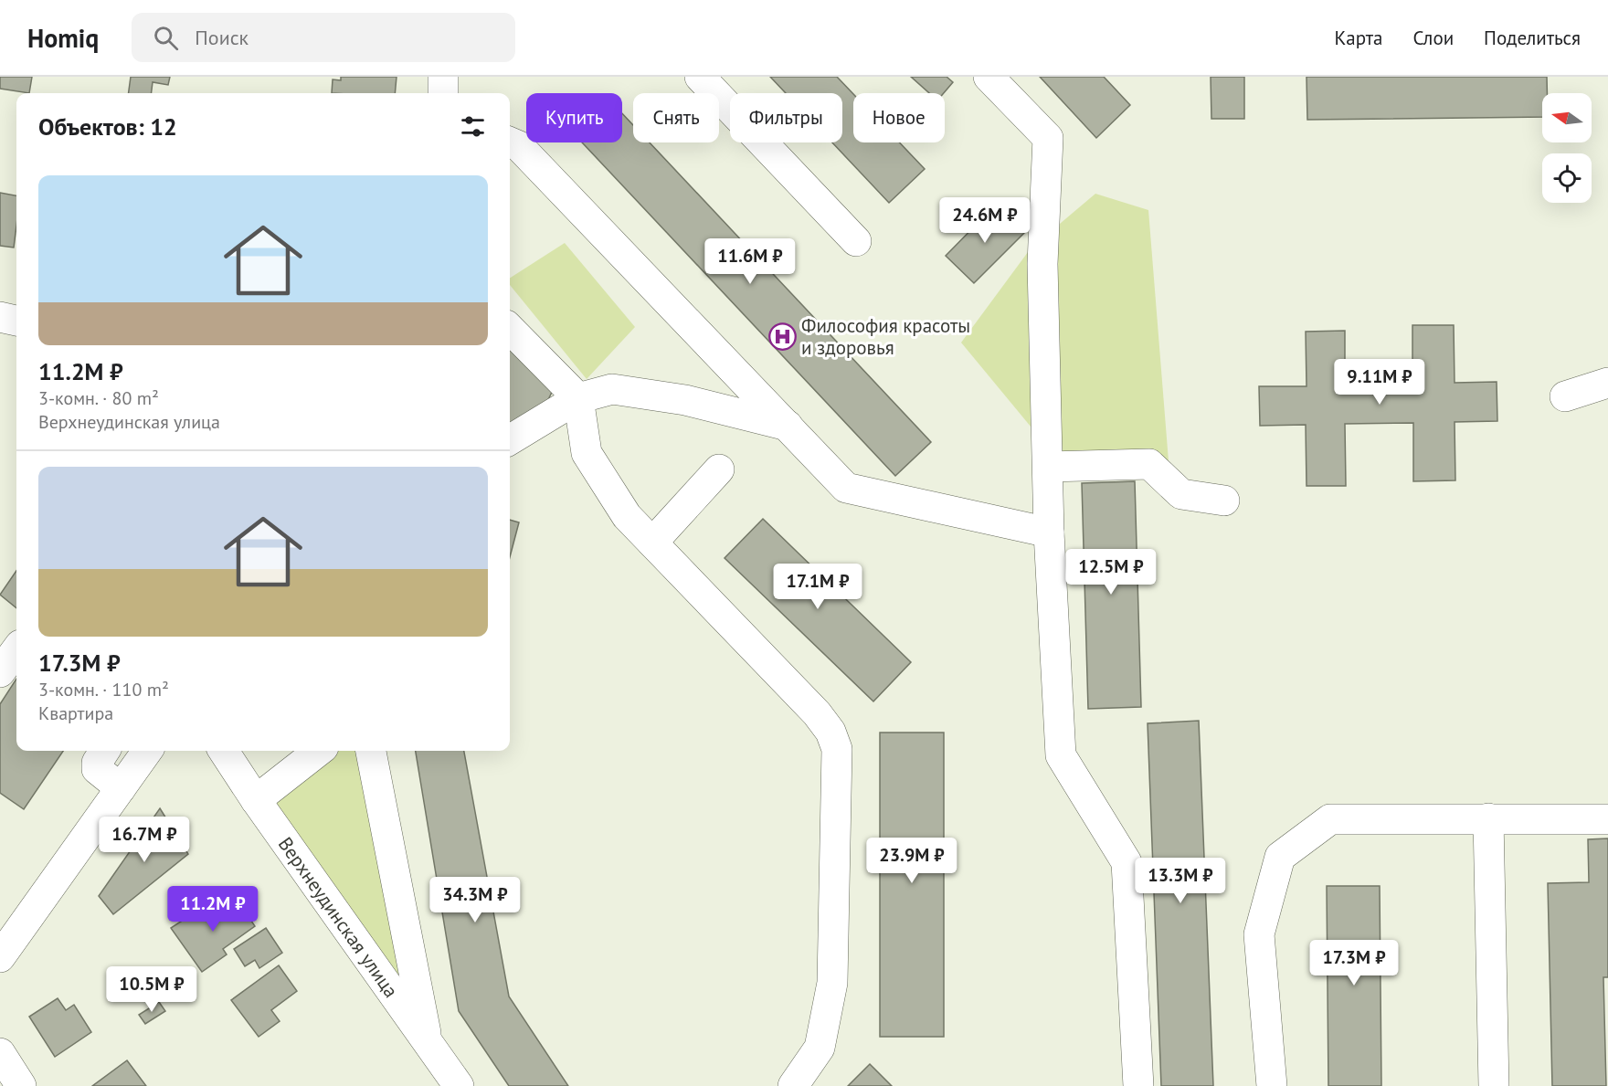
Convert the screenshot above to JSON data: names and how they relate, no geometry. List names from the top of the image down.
{
  "streets": {
    "street": ["Верхнеудинская улица"]
  },
  "places": {
    "hospital": ["Философия красоты и здоровья"]
  },
  "north": "left",
  "page": {
    "header": "Homiq",
    "search": "Поиск",
    "nav": ["Карта", "Слои", "Поделиться"],
    "chip": [
      "Купить",
      "Снять",
      "Фильтры",
      "Новое"
    ],
    "heading": "Объектов: 12",
    "list": [
      {
        "name": "11.2M ₽",
        "note": "3-комн. · 80 m² · Верхнеудинская улица"
      },
      {
        "name": "17.3M ₽",
        "note": "3-комн. · 110 m² · Квартира"
      }
    ],
    "price": [
      "24.6M ₽",
      "11.6M ₽",
      "9.11M ₽",
      "12.5M ₽",
      "17.1M ₽",
      "16.7M ₽",
      "23.9M ₽",
      "13.3M ₽",
      "34.3M ₽",
      "11.2M ₽",
      "17.3M ₽",
      "10.5M ₽"
    ]
  }
}
